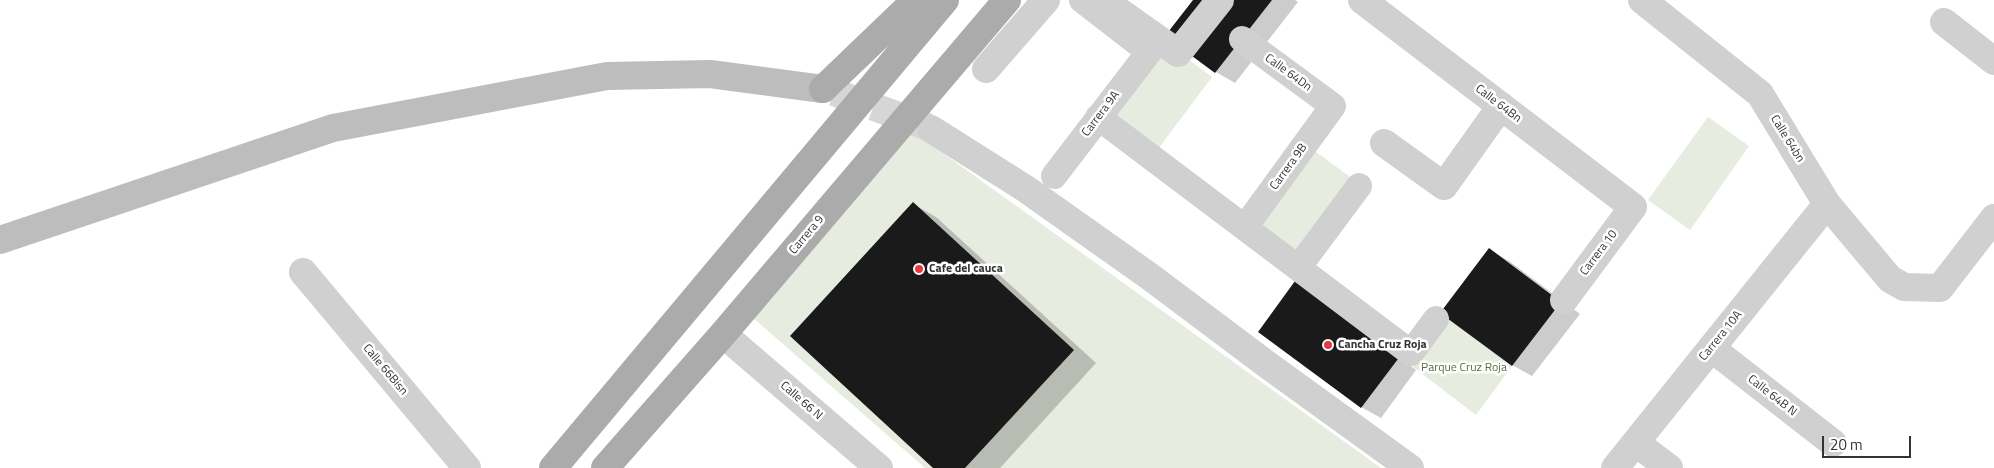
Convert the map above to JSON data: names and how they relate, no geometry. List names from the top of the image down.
{
  "streets": {
    "main road": ["Carrera 9"],
    "street": [
      "Calle 64Dn",
      "Calle 64Bn",
      "Carrera 9A",
      "Calle 64bn",
      "Carrera 9B",
      "Carrera 10",
      "Carrera 10A",
      "Calle 66Bisn",
      "Calle 64B N",
      "Calle 66 N"
    ]
  },
  "crossings": [
    ["Calle 64Dn", "Carrera 9B"],
    ["Calle 64Bn", "Carrera 10"],
    ["Calle 64bn", "Carrera 10A"],
    ["Carrera 9", "Calle 66 N"],
    ["Carrera 10A", "Calle 64B N"]
  ],
  "parks": ["Parque Cruz Roja"],
  "places": ["Cafe del cauca", "Cancha Cruz Roja"],
  "scale_bar": "20 m"
}
